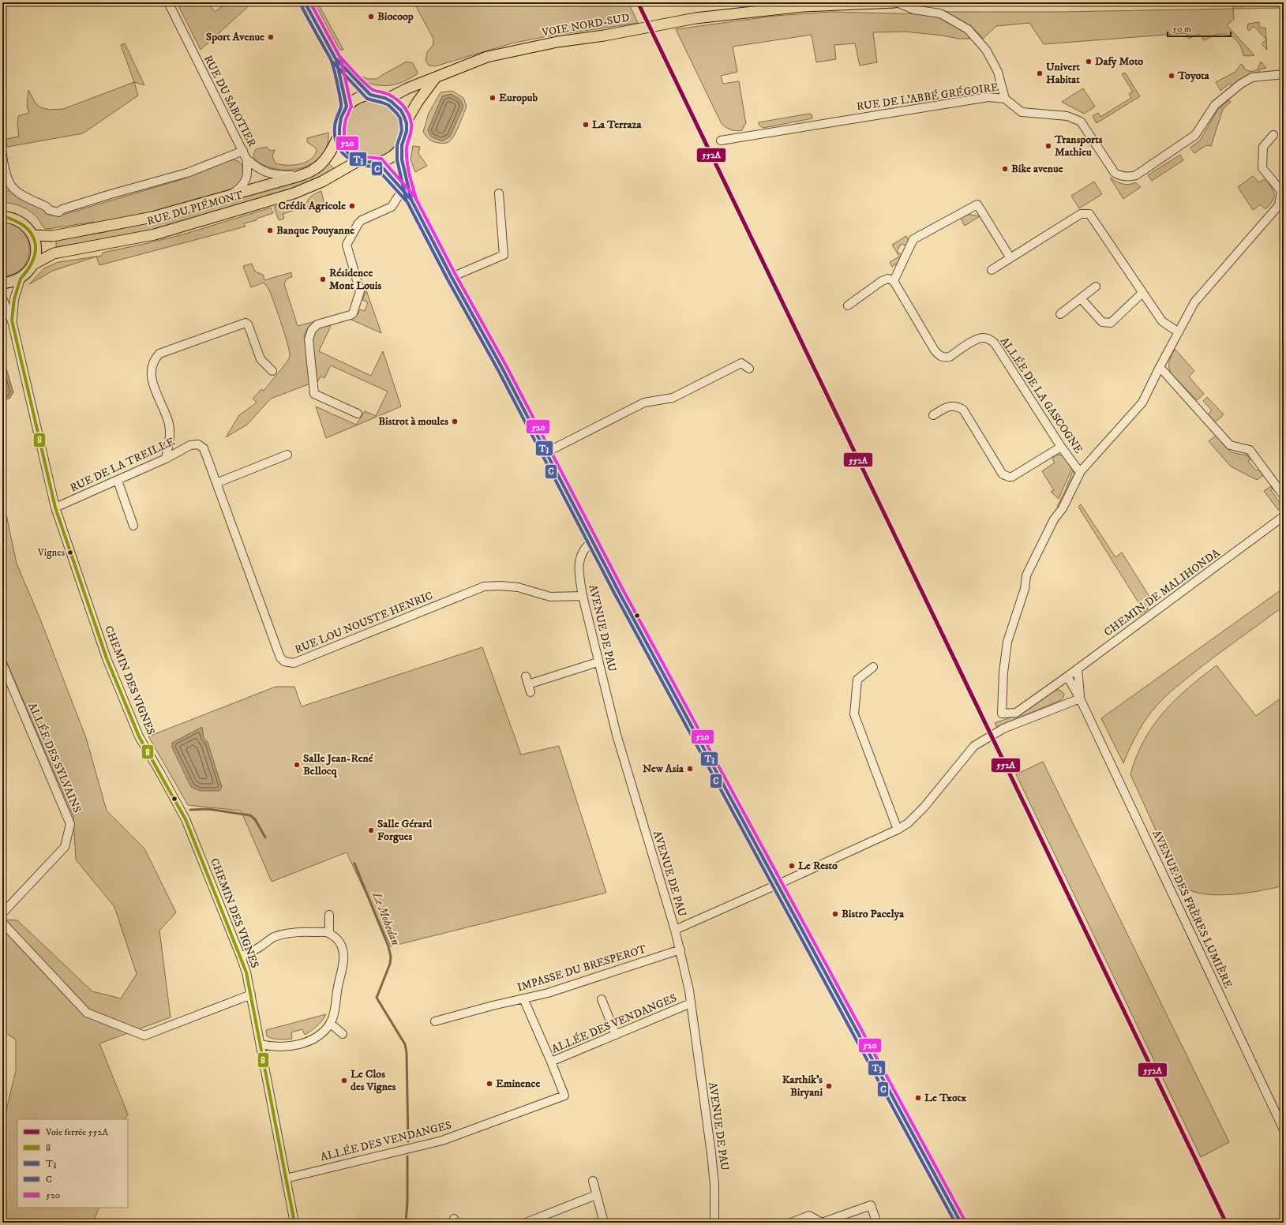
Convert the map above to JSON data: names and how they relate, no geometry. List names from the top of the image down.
{
  "streets": {
    "main road": ["VOIE NORD-SUD", "RUE DU PIÉMONT"],
    "street": [
      "RUE DE L'ABBÉ GRÉGOIRE",
      "RUE DU SABOTIER",
      "ALLÉE DE LA GASCOGNE",
      "RUE DE LA TREILLE",
      "CHEMIN DE MALIHONDA",
      "RUE LOU NOUSTE HENRIC",
      "AVENUE DE PAU",
      "CHEMIN DES VIGNES",
      "ALLÉE DES SYLVAINS",
      "AVENUE DES FRÈRES LUMIÈRE",
      "IMPASSE DU BRESPEROT",
      "ALLÉE DES VENDANGES"
    ]
  },
  "crossings": [
    ["VOIE NORD-SUD", "RUE DU PIÉMONT"],
    ["RUE DU SABOTIER", "RUE DU PIÉMONT"],
    ["ALLÉE DE LA GASCOGNE", "CHEMIN DE MALIHONDA"],
    ["RUE DE LA TREILLE", "RUE LOU NOUSTE HENRIC"],
    ["RUE DE LA TREILLE", "CHEMIN DES VIGNES"],
    ["RUE LOU NOUSTE HENRIC", "AVENUE DE PAU"],
    ["AVENUE DE PAU", "IMPASSE DU BRESPEROT"],
    ["AVENUE DE PAU", "ALLÉE DES VENDANGES"],
    ["CHEMIN DES VIGNES", "ALLÉE DES VENDANGES"]
  ],
  "water": ["Le Mohedan"],
  "places": [
    "Biocoop",
    "Sport Avenue",
    "Dafy Moto",
    "Univert Habitat",
    "Toyota",
    "Europub",
    "La Terraza",
    "Transports Mathieu",
    "Bike avenue",
    "Crédit Agricole",
    "Banque Pouyanne",
    "Résidence Mont Louis",
    "Bistrot à moules",
    "Vignes",
    "Salle Jean-René Bellocq",
    "New Asia",
    "Salle Gérard Forgues",
    "Le Resto",
    "Bistro Pacelya",
    "Le Clos des Vignes",
    "Eminence",
    "Karthik’s Biryani",
    "Le Txotx"
  ],
  "lines": [
    "rail line 552A",
    "transit line T3",
    "transit line 520",
    "transit line C",
    "transit line 8"
  ],
  "legend": [
    "Voie ferrée 552A",
    "8",
    "T3",
    "C",
    "520"
  ],
  "scale_bar": "50 m"
}
